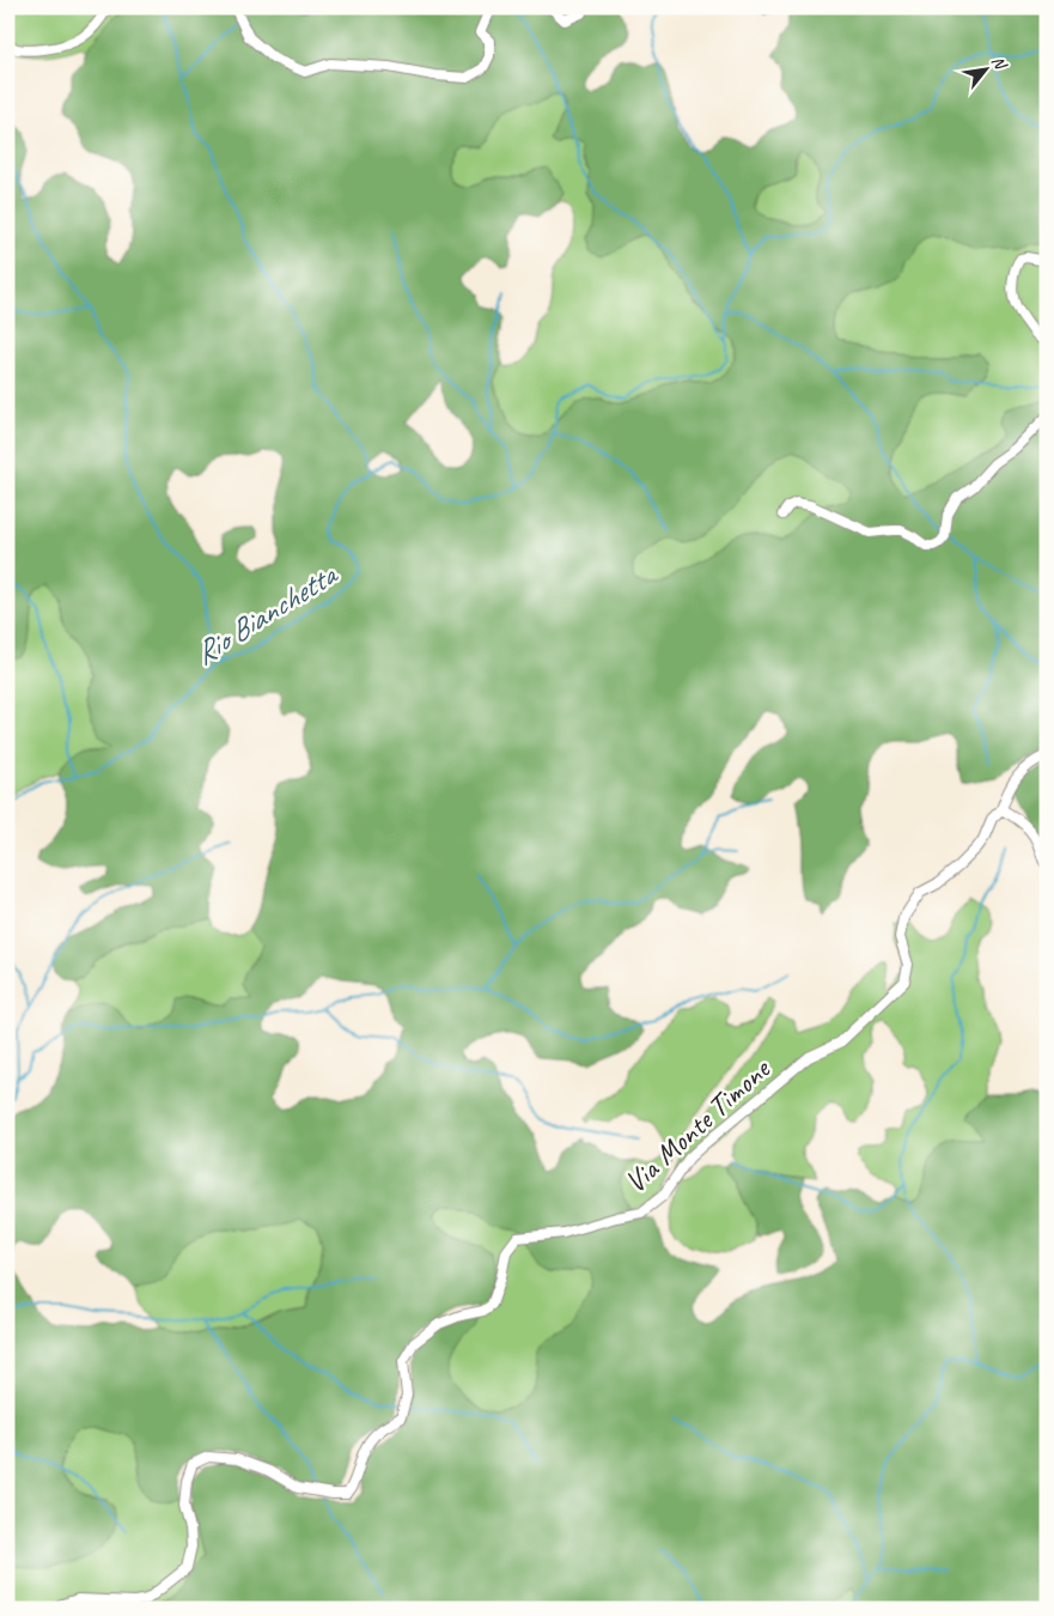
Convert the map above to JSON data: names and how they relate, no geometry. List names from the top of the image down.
{
  "streets": {
    "street": ["Via Monte Timone"]
  },
  "water": ["Rio Bianchetta"],
  "north": "top right"
}
